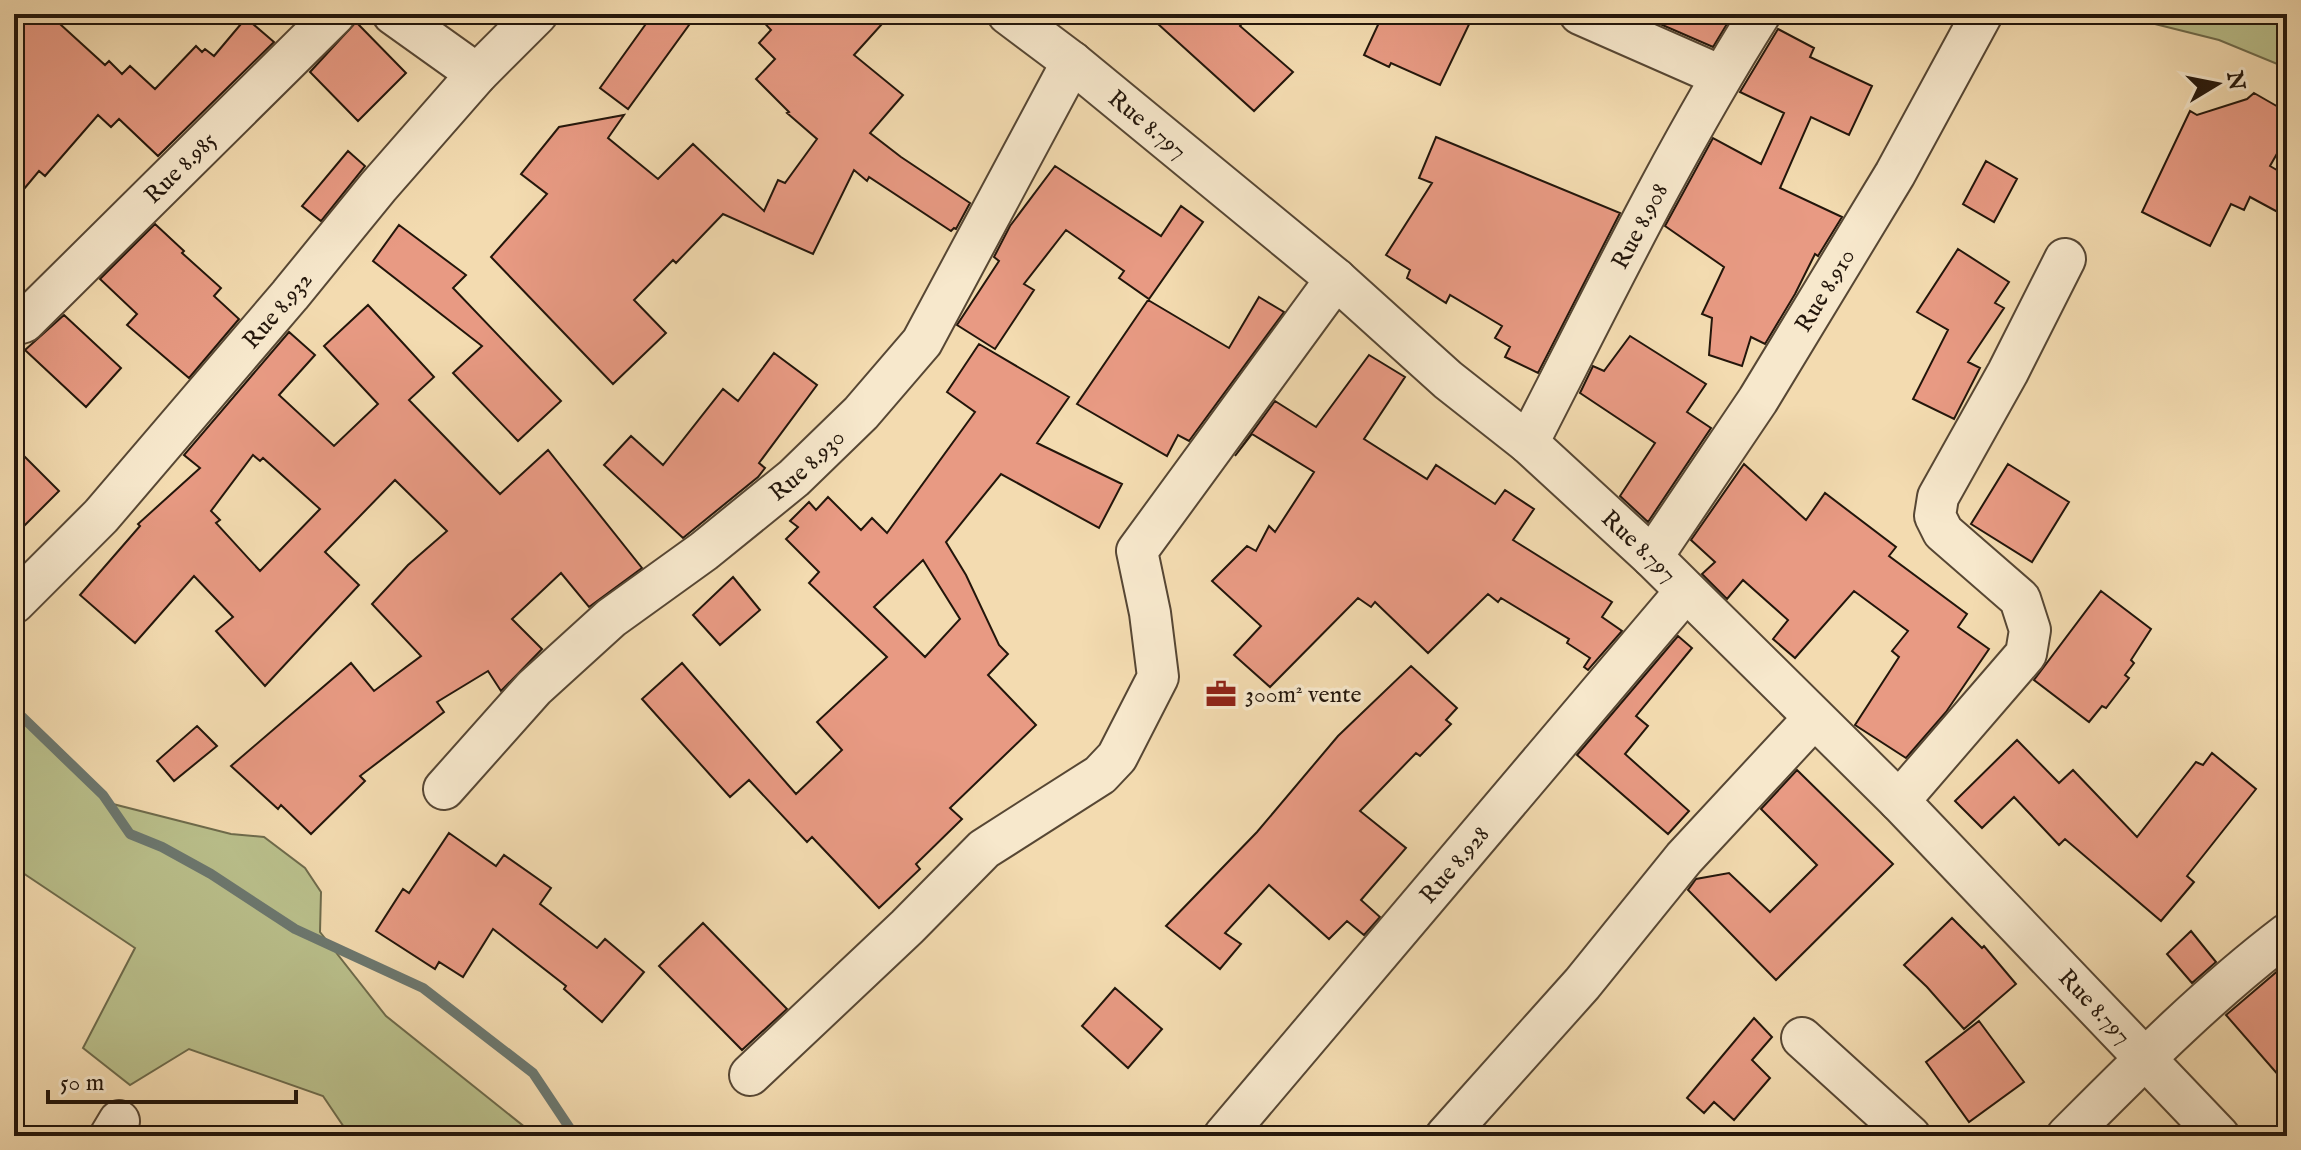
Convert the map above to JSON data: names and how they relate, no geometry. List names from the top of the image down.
{
  "streets": {
    "street": [
      "Rue 8.797",
      "Rue 8.985",
      "Rue 8.908",
      "Rue 8.910",
      "Rue 8.932",
      "Rue 8.930",
      "Rue 8.928"
    ]
  },
  "crossings": [
    ["Rue 8.797", "Rue 8.908"],
    ["Rue 8.797", "Rue 8.910"],
    ["Rue 8.797", "Rue 8.930"],
    ["Rue 8.797", "Rue 8.928"]
  ],
  "places": {
    "office": ["300m² vente"]
  },
  "scale_bar": "50 m",
  "north": "right"
}
